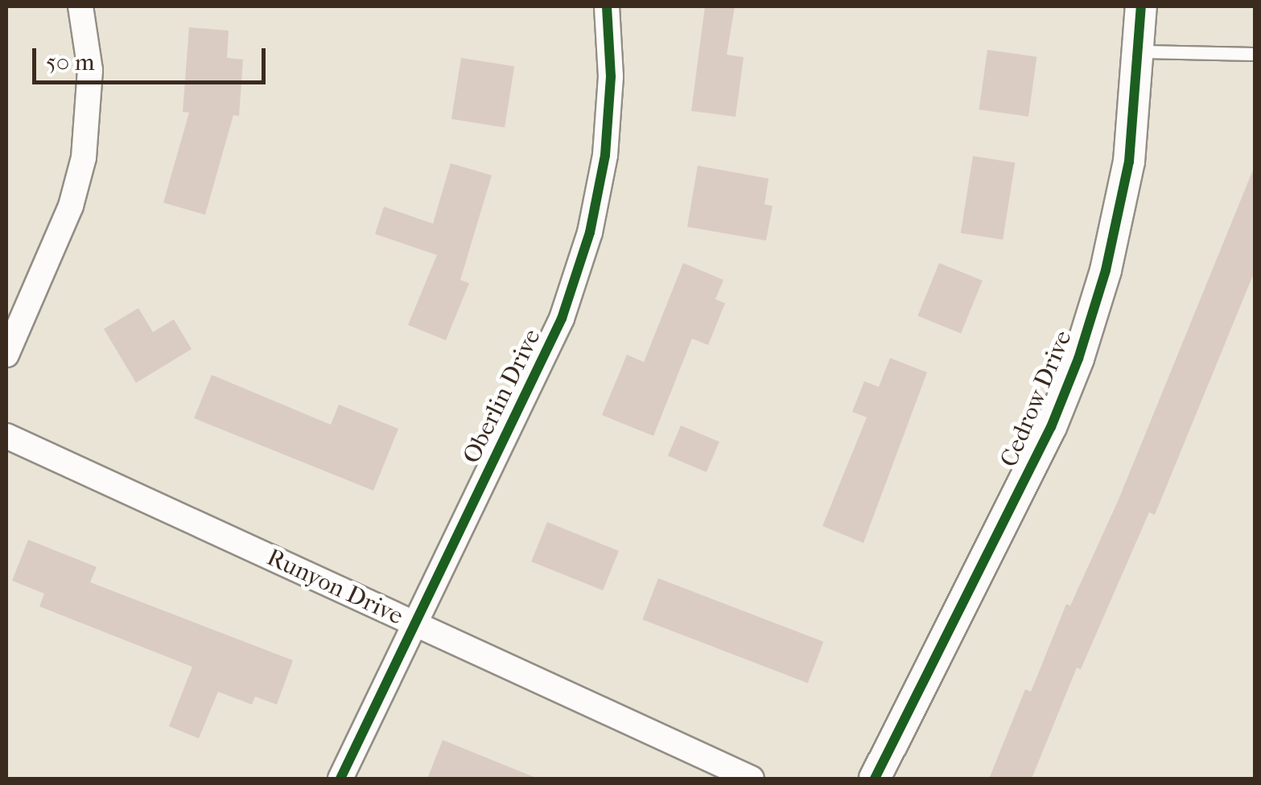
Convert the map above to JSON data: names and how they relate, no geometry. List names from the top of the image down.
{
  "streets": {
    "street": ["Oberlin Drive", "Cedrow Drive", "Runyon Drive"]
  },
  "crossings": [
    ["Oberlin Drive", "Runyon Drive"]
  ],
  "scale_bar": "50 m"
}
